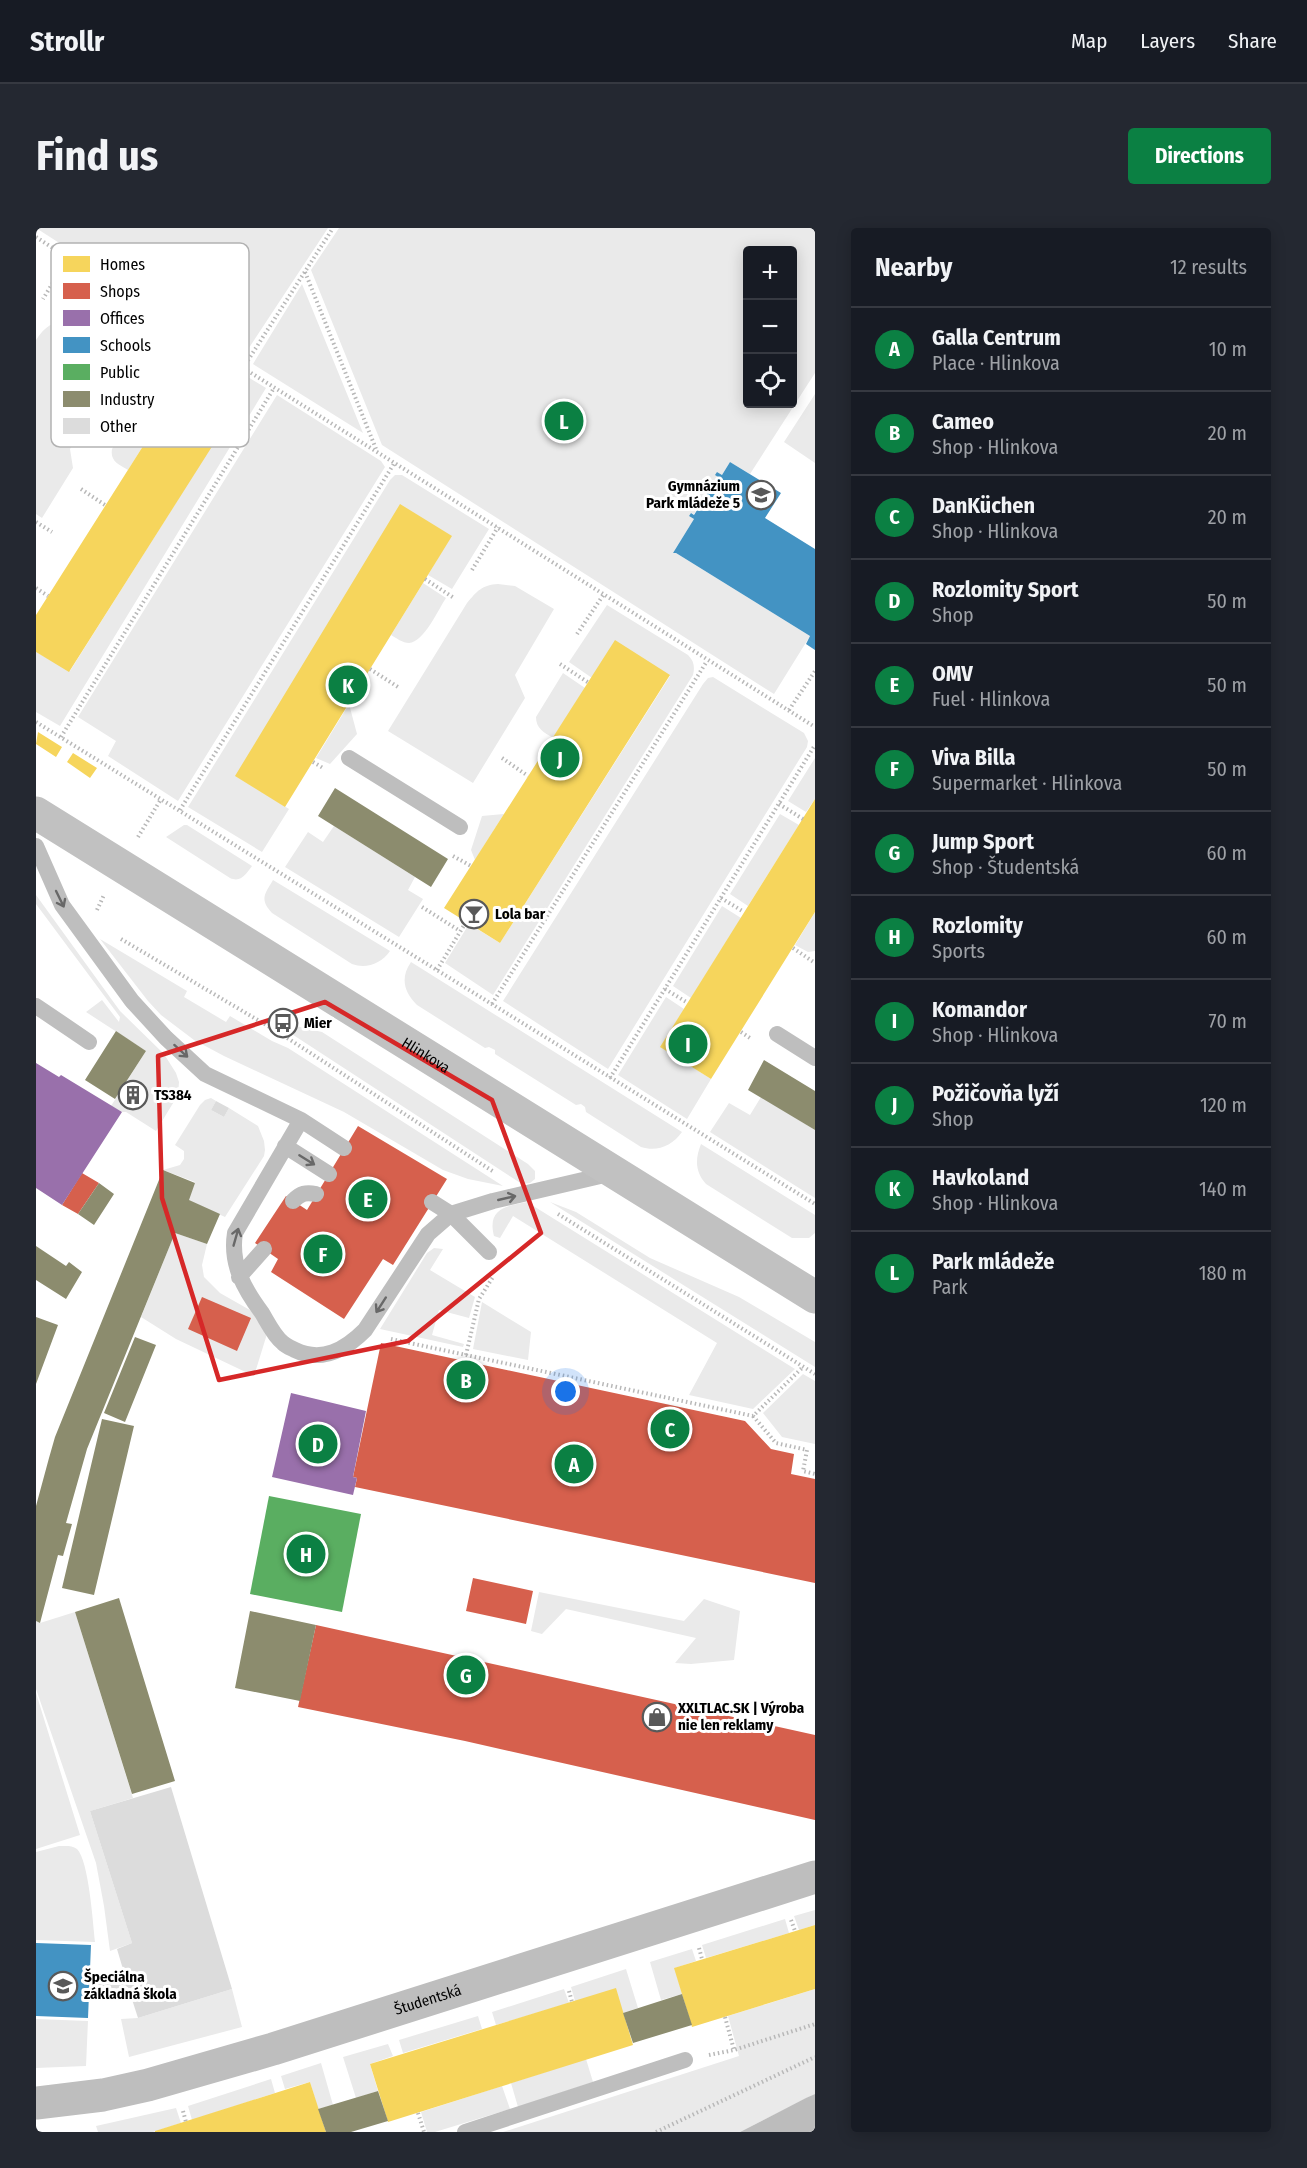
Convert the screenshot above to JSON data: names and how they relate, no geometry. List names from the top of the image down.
{
  "streets": {
    "main road": ["Hlinkova"],
    "street": ["Študentská"]
  },
  "places": {
    "school or university": ["Gymnázium Park mládeže 5", "Špeciálna základná škola"],
    "bar": ["Lola bar"],
    "bus stop": ["Mier"],
    "building": ["TS384"],
    "shop": ["XXLTLAC.SK | Výroba nie len reklamy"]
  },
  "legend": [
    "Homes",
    "Shops",
    "Offices",
    "Schools",
    "Public",
    "Industry",
    "Other"
  ],
  "page": {
    "header": "Strollr",
    "nav": ["Map", "Layers", "Share"],
    "buttons": "Directions",
    "title": "Find us",
    "heading": ["Nearby", "12 results"],
    "map_buttons": ["+", "−"],
    "list": [
      {
        "mark": "A",
        "name": "Galla Centrum",
        "note": "Place · Hlinkova",
        "value": "10 m"
      },
      {
        "mark": "B",
        "name": "Cameo",
        "note": "Shop · Hlinkova",
        "value": "20 m"
      },
      {
        "mark": "C",
        "name": "DanKüchen",
        "note": "Shop · Hlinkova",
        "value": "20 m"
      },
      {
        "mark": "D",
        "name": "Rozlomity Sport",
        "note": "Shop",
        "value": "50 m"
      },
      {
        "mark": "E",
        "name": "OMV",
        "note": "Fuel · Hlinkova",
        "value": "50 m"
      },
      {
        "mark": "F",
        "name": "Viva Billa",
        "note": "Supermarket · Hlinkova",
        "value": "50 m"
      },
      {
        "mark": "G",
        "name": "Jump Sport",
        "note": "Shop · Študentská",
        "value": "60 m"
      },
      {
        "mark": "H",
        "name": "Rozlomity",
        "note": "Sports",
        "value": "60 m"
      },
      {
        "mark": "I",
        "name": "Komandor",
        "note": "Shop · Hlinkova",
        "value": "70 m"
      },
      {
        "mark": "J",
        "name": "Požičovňa lyží",
        "note": "Shop",
        "value": "120 m"
      },
      {
        "mark": "K",
        "name": "Havkoland",
        "note": "Shop · Hlinkova",
        "value": "140 m"
      },
      {
        "mark": "L",
        "name": "Park mládeže",
        "note": "Park",
        "value": "180 m"
      }
    ],
    "pins": [
      "L",
      "K",
      "J",
      "I",
      "E",
      "F",
      "B",
      "C",
      "D",
      "A",
      "H",
      "G"
    ]
  }
}
